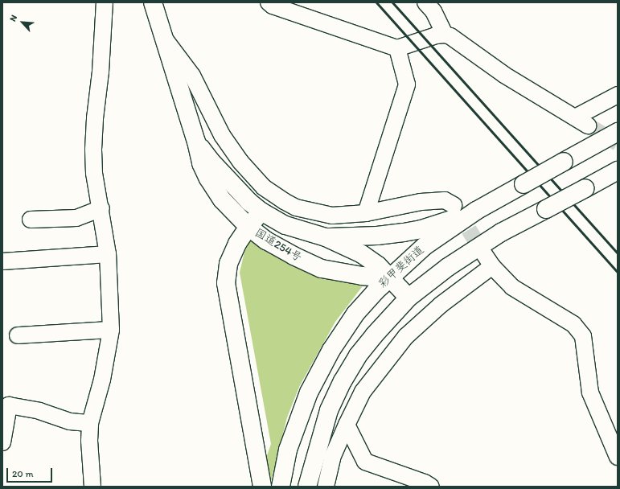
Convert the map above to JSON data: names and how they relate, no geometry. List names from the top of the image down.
{
  "streets": {
    "highway": ["国道254号", "彩甲斐街道"]
  },
  "crossings": [
    ["国道254号", "彩甲斐街道"]
  ],
  "scale_bar": "20 m",
  "north": "top left"
}
